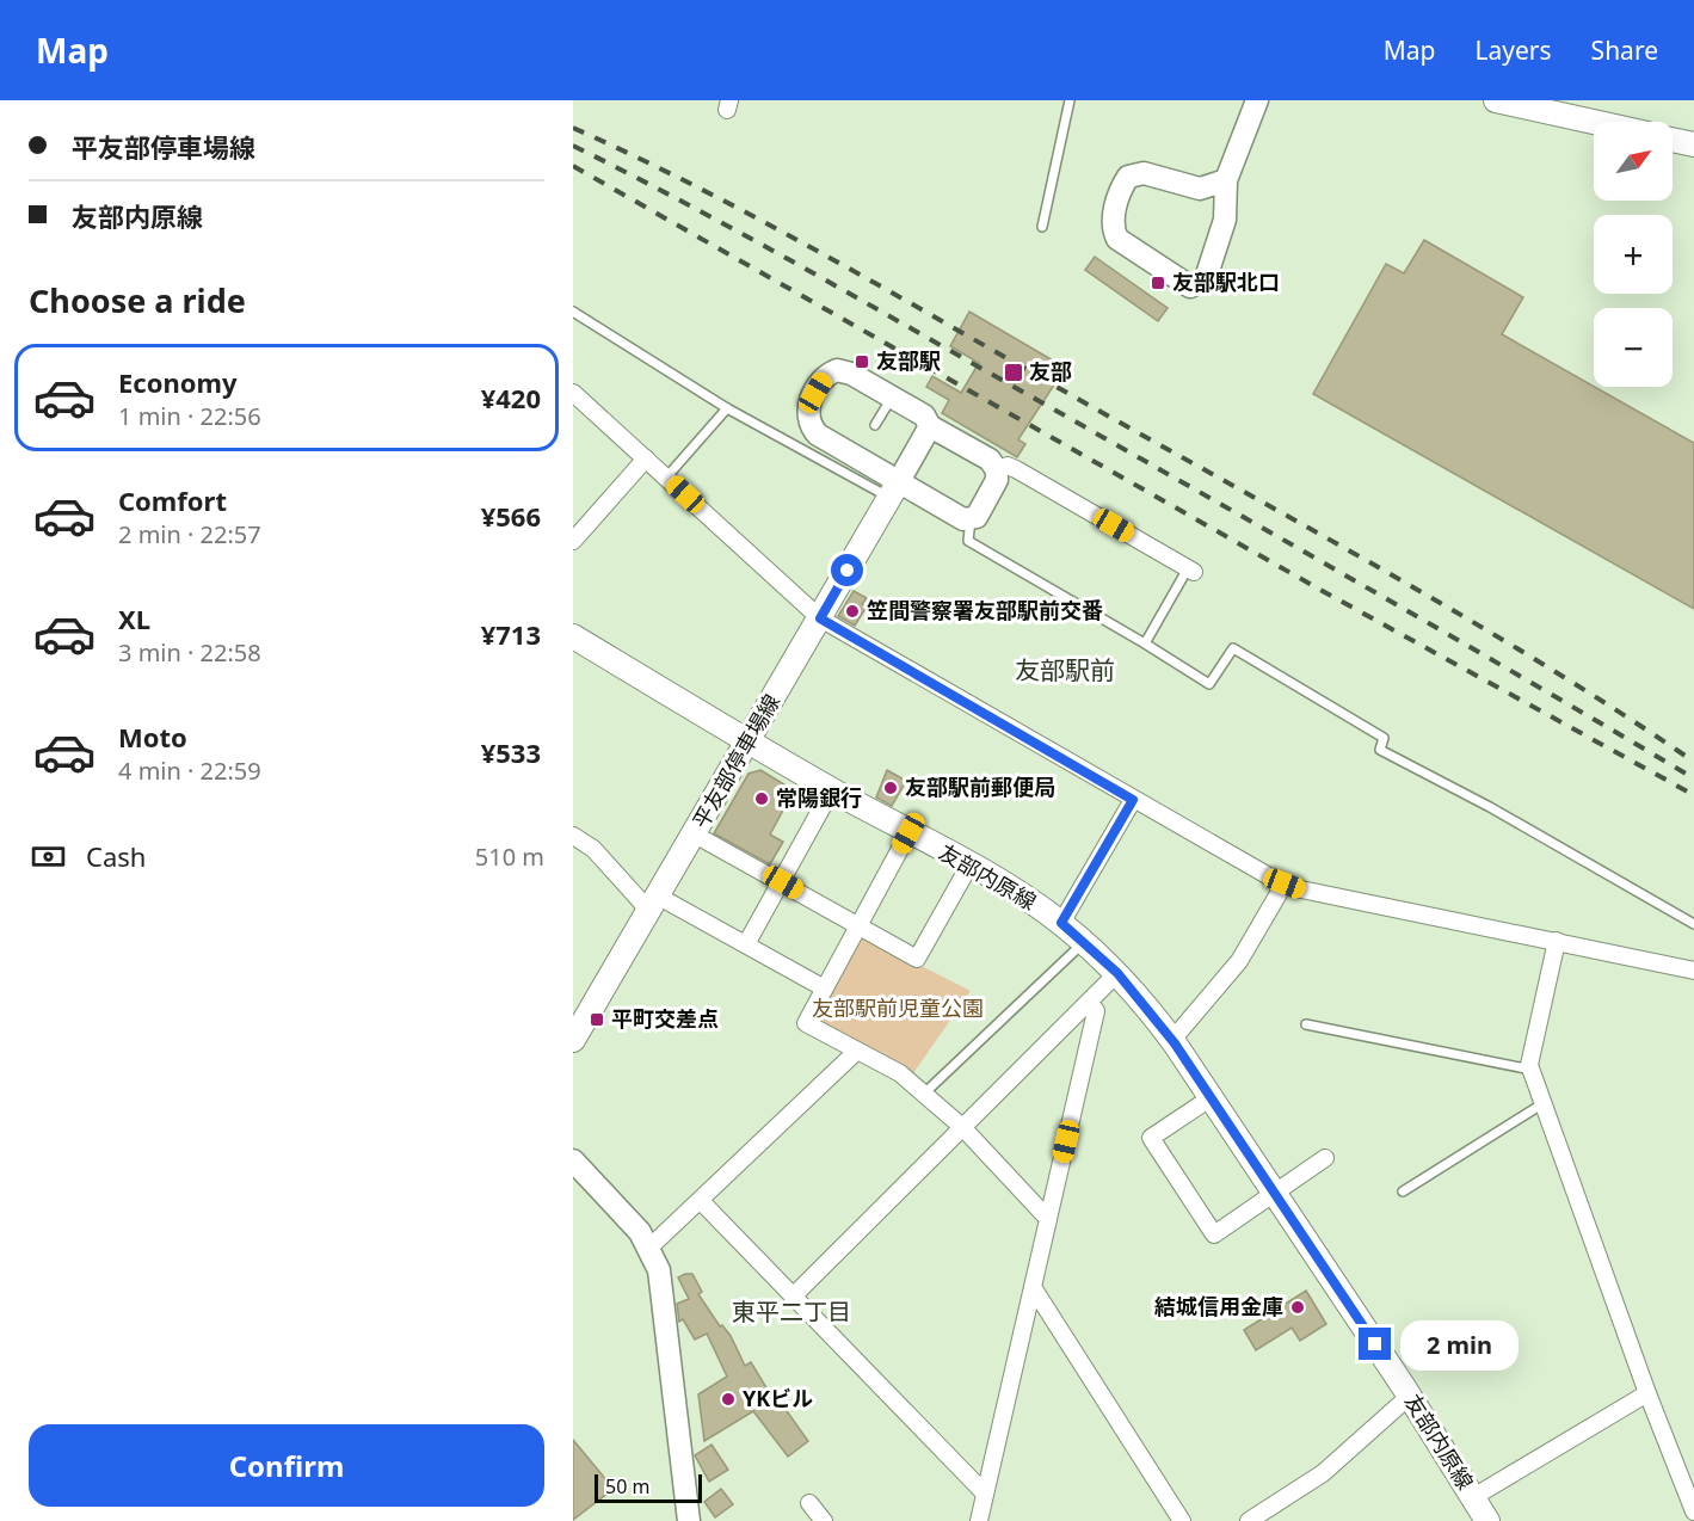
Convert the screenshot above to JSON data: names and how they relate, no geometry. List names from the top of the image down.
{
  "streets": {
    "main road": ["平友部停車場線", "友部内原線"]
  },
  "crossings": [
    ["平友部停車場線", "友部内原線"]
  ],
  "districts": ["友部駅前", "東平二丁目"],
  "parks": ["友部駅前児童公園"],
  "places": {
    "transit": [
      "友部駅北口",
      "友部駅",
      "友部",
      "平町交差点"
    ],
    "other": [
      "笠間警察署友部駅前交番",
      "友部駅前郵便局",
      "常陽銀行",
      "結城信用金庫",
      "YKビル"
    ]
  },
  "scale_bar": "50 m",
  "north": "top right",
  "page": {
    "header": "Map",
    "nav": ["Map", "Layers", "Share"],
    "banner": ["平友部停車場線", "友部内原線"],
    "map_buttons": ["+", "−"],
    "heading": "Choose a ride",
    "list": [
      {
        "name": "Economy",
        "note": "1 min · 22:56",
        "value": "¥420"
      },
      {
        "name": "Comfort",
        "note": "2 min · 22:57",
        "value": "¥566"
      },
      {
        "name": "XL",
        "note": "3 min · 22:58",
        "value": "¥713"
      },
      {
        "name": "Moto",
        "note": "4 min · 22:59",
        "value": "¥533"
      }
    ],
    "pay": ["Cash", "510 m"],
    "bubble": "2 min",
    "buttons": "Confirm",
    "scale": "50 m"
  }
}
